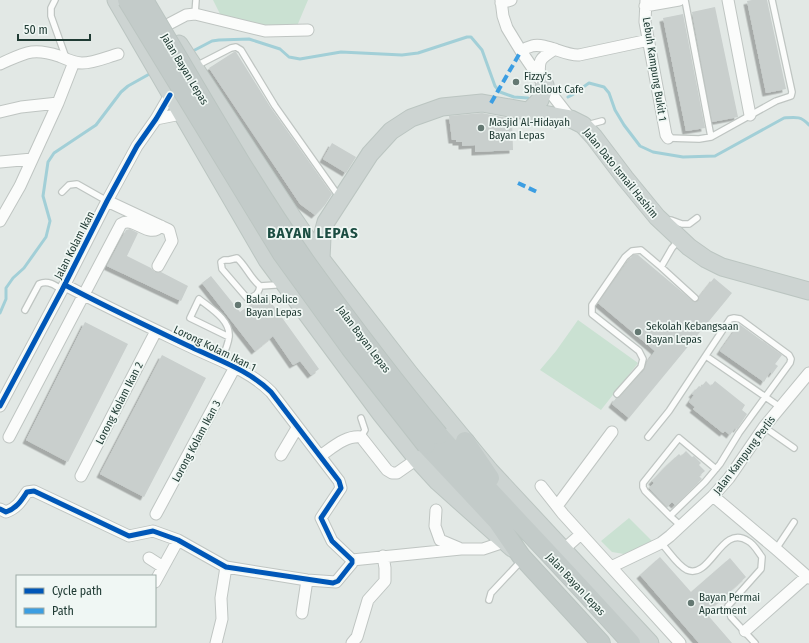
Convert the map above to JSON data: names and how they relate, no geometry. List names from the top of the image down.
{
  "streets": {
    "highway": ["Jalan Bayan Lepas"],
    "main road": ["Jalan Dato Ismail Hashim"],
    "street": [
      "Lebuh Kampung Bukit 1",
      "Jalan Kolam Ikan",
      "Lorong Kolam Ikan 1",
      "Lorong Kolam Ikan 2",
      "Lorong Kolam Ikan 3",
      "Jalan Kampung Perlis"
    ]
  },
  "crossings": [
    ["Jalan Bayan Lepas", "Jalan Kolam Ikan"],
    ["Jalan Kolam Ikan", "Lorong Kolam Ikan 1"],
    ["Lorong Kolam Ikan 1", "Lorong Kolam Ikan 2"],
    ["Lorong Kolam Ikan 1", "Lorong Kolam Ikan 3"]
  ],
  "districts": ["BAYAN LEPAS"],
  "places": [
    "Fizzy's Shellout Cafe",
    "Masjid Al-Hidayah Bayan Lepas",
    "Balai Police Bayan Lepas",
    "Sekolah Kebangsaan Bayan Lepas",
    "Bayan Permai Apartment"
  ],
  "legend": ["Cycle path", "Path"],
  "scale_bar": "50 m"
}
